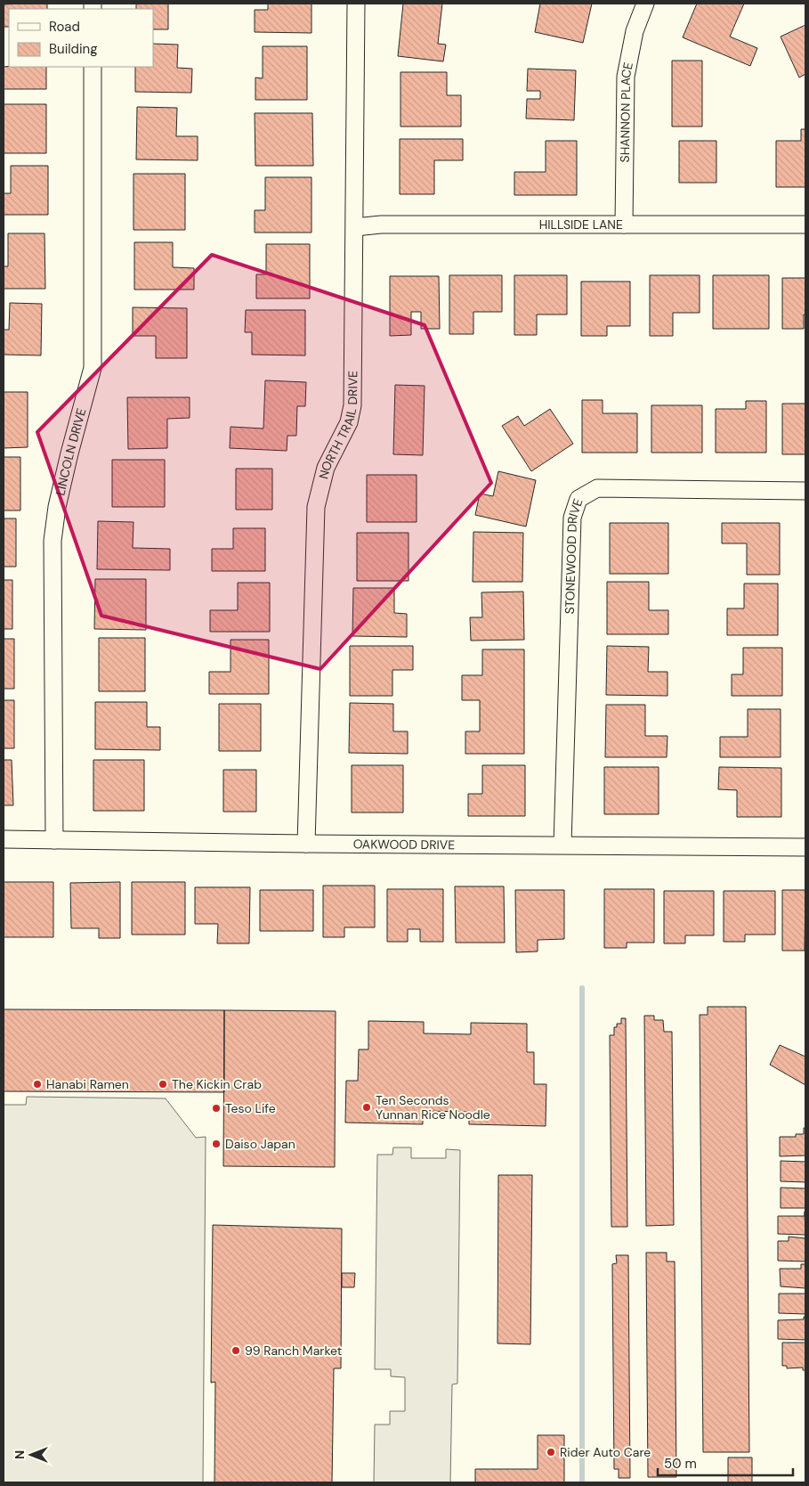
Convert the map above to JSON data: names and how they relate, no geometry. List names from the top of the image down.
{
  "streets": {
    "street": [
      "SHANNON PLACE",
      "HILLSIDE LANE",
      "NORTH TRAIL DRIVE",
      "LINCOLN DRIVE",
      "STONEWOOD DRIVE",
      "OAKWOOD DRIVE"
    ]
  },
  "crossings": [
    ["SHANNON PLACE", "HILLSIDE LANE"],
    ["HILLSIDE LANE", "NORTH TRAIL DRIVE"],
    ["NORTH TRAIL DRIVE", "OAKWOOD DRIVE"],
    ["LINCOLN DRIVE", "OAKWOOD DRIVE"],
    ["STONEWOOD DRIVE", "OAKWOOD DRIVE"]
  ],
  "places": [
    "Hanabi Ramen",
    "The Kickin Crab",
    "Ten Seconds Yunnan Rice Noodle",
    "Teso Life",
    "Daiso Japan",
    "99 Ranch Market",
    "Rider Auto Care"
  ],
  "legend": ["Road", "Building"],
  "scale_bar": "50 m",
  "north": "left"
}
